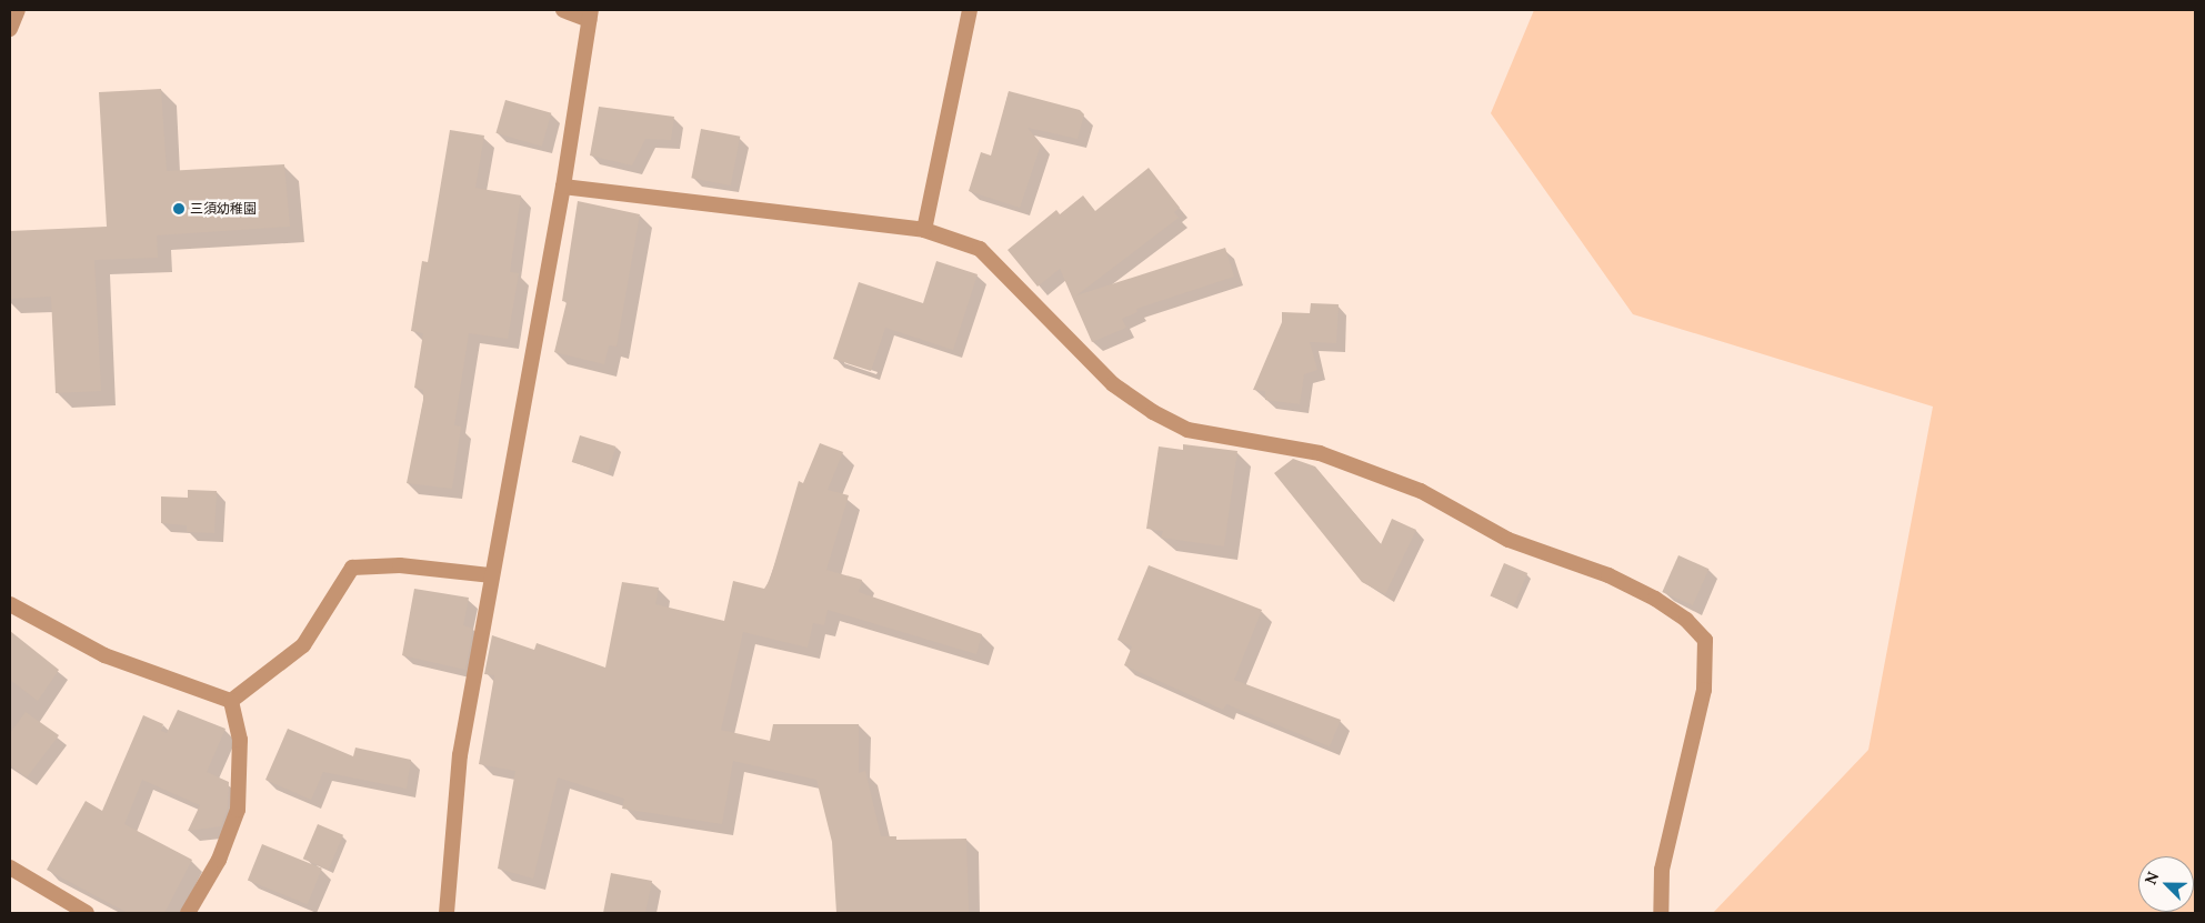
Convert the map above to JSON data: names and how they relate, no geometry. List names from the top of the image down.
{
  "places": ["三須幼稚園"],
  "north": "top left"
}
